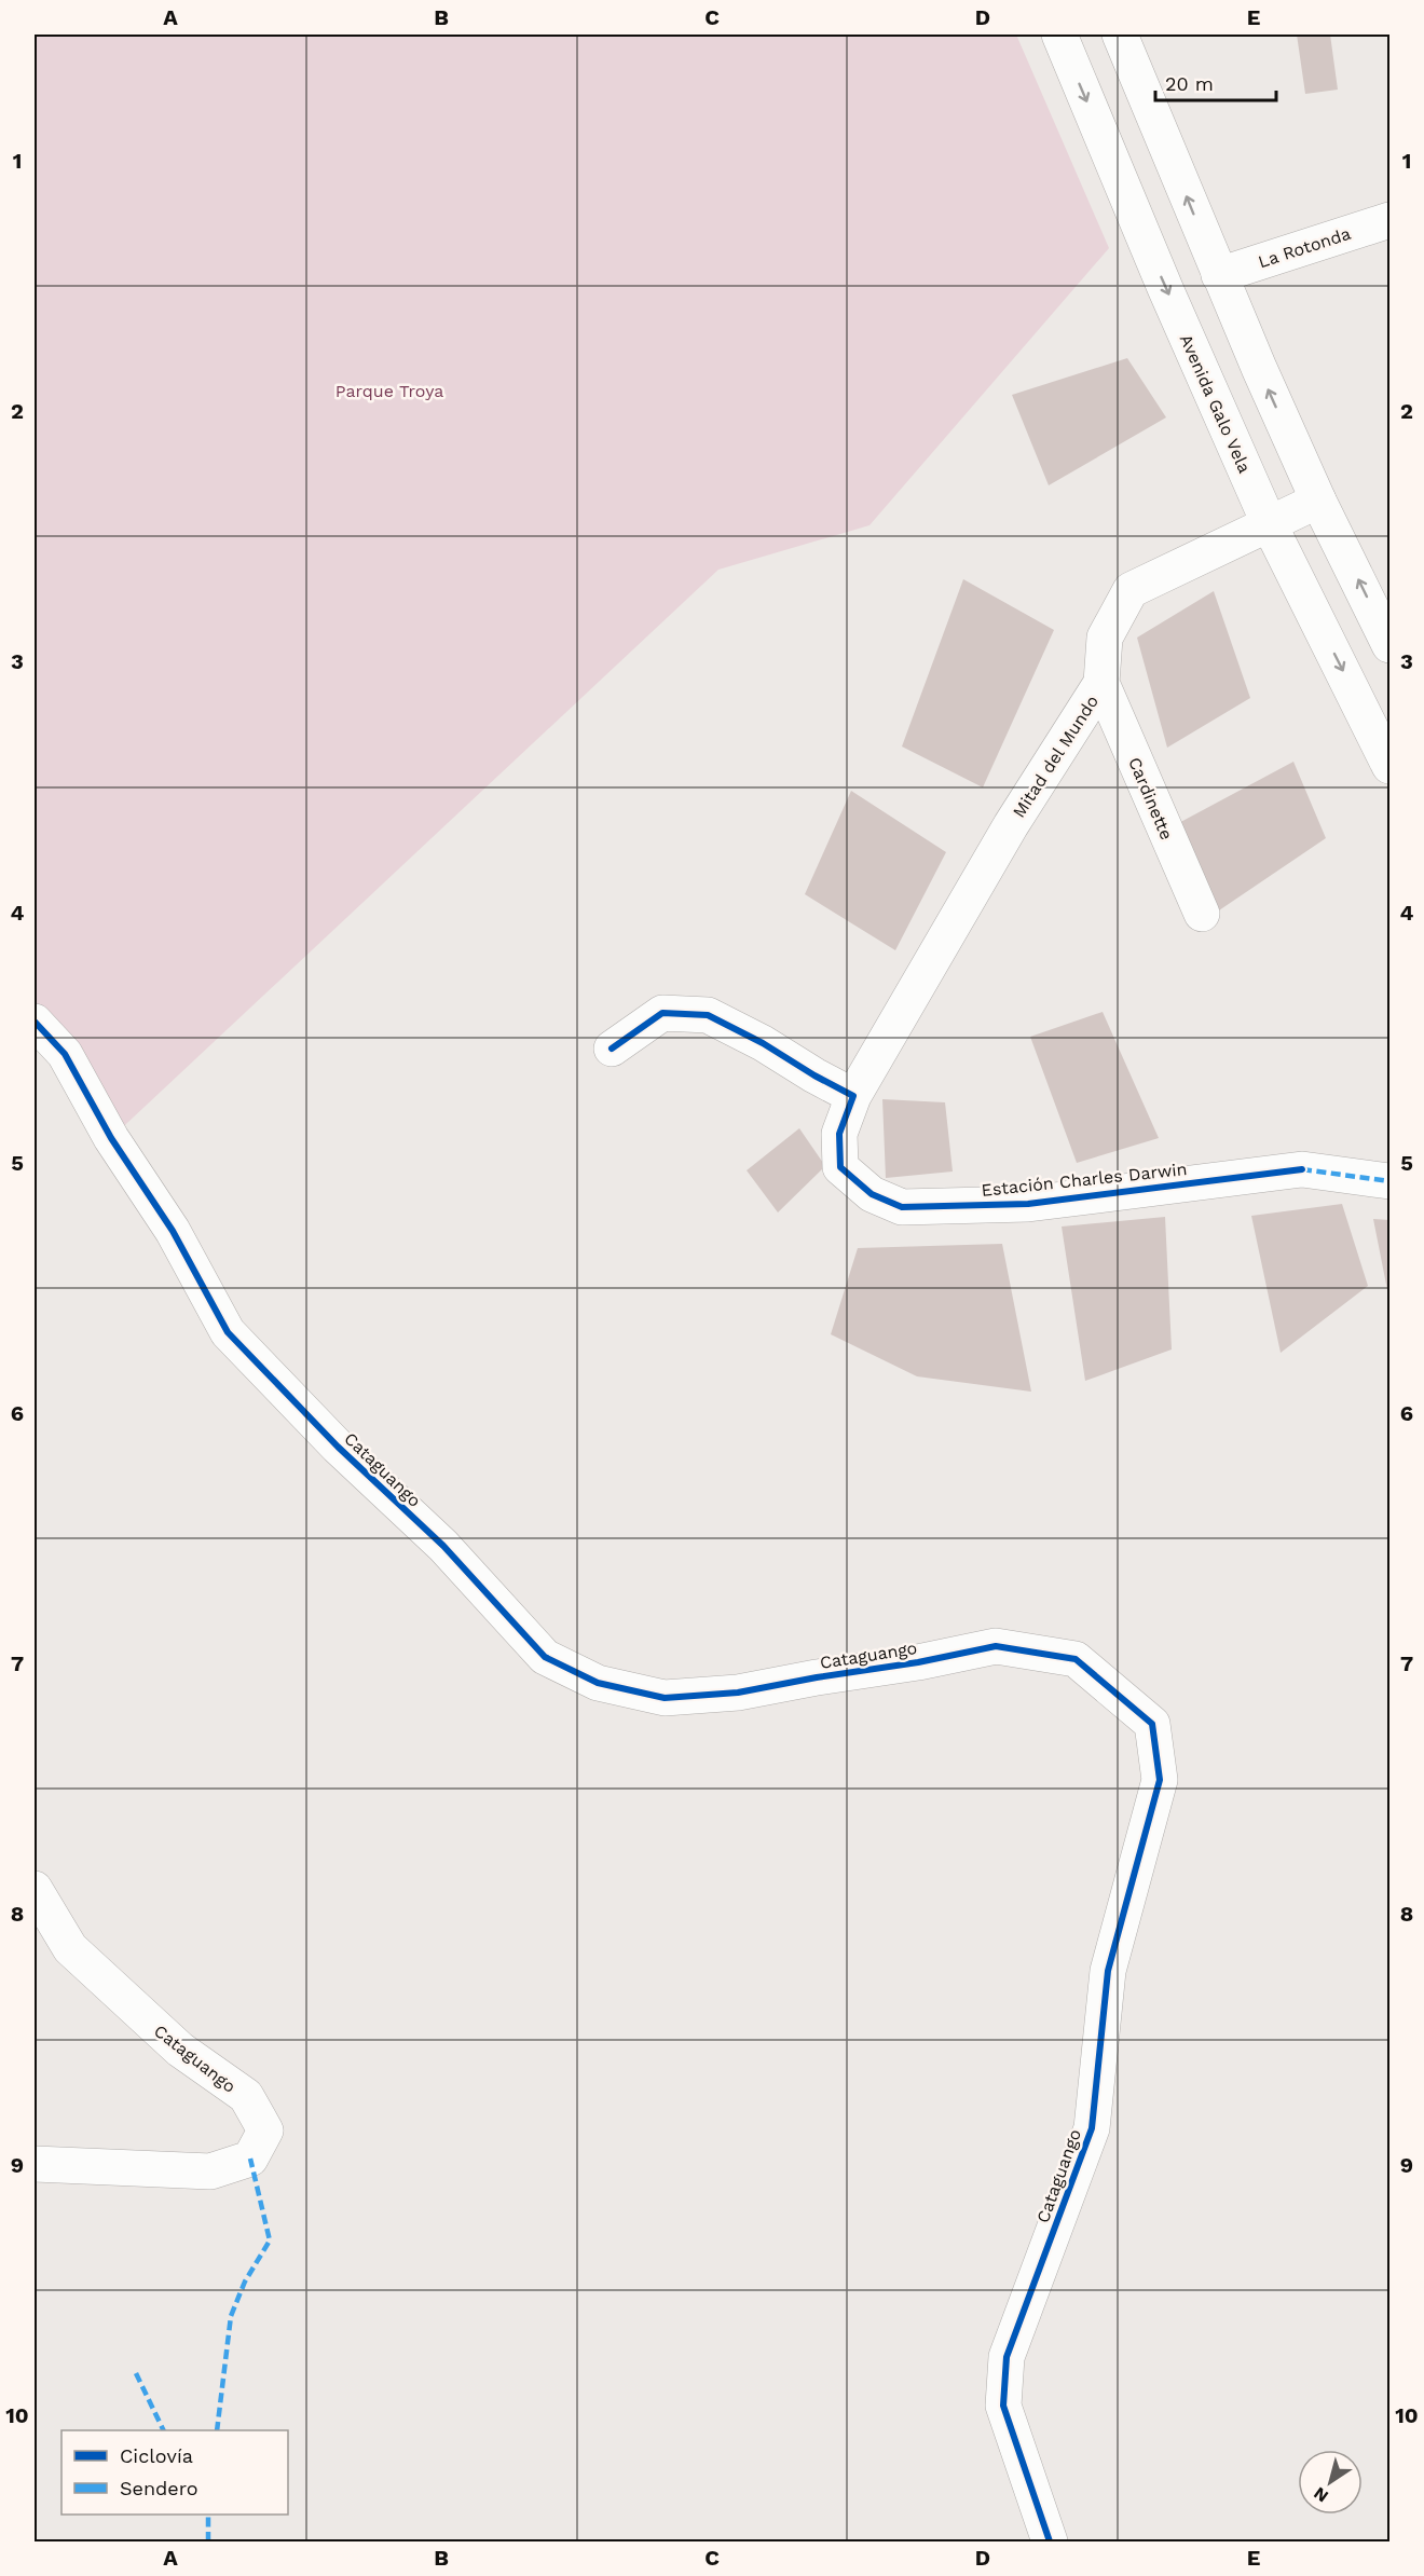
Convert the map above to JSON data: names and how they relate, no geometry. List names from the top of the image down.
{
  "streets": {
    "street": [
      "La Rotonda",
      "Avenida Galo Vela",
      "Mitad del Mundo",
      "Cardinette",
      "Estación Charles Darwin",
      "Cataguango"
    ]
  },
  "crossings": [
    ["Avenida Galo Vela", "Mitad del Mundo"],
    ["Mitad del Mundo", "Cardinette"],
    ["Mitad del Mundo", "Estación Charles Darwin"]
  ],
  "parks": ["Parque Troya"],
  "legend": ["Ciclovía", "Sendero"],
  "scale_bar": "20 m",
  "north": "bottom left",
  "grid": {
    "columns": [
      "A",
      "B",
      "C",
      "D",
      "E"
    ],
    "rows": [
      "1",
      "2",
      "3",
      "4",
      "5",
      "6",
      "7",
      "8",
      "9",
      "10"
    ]
  }
}
